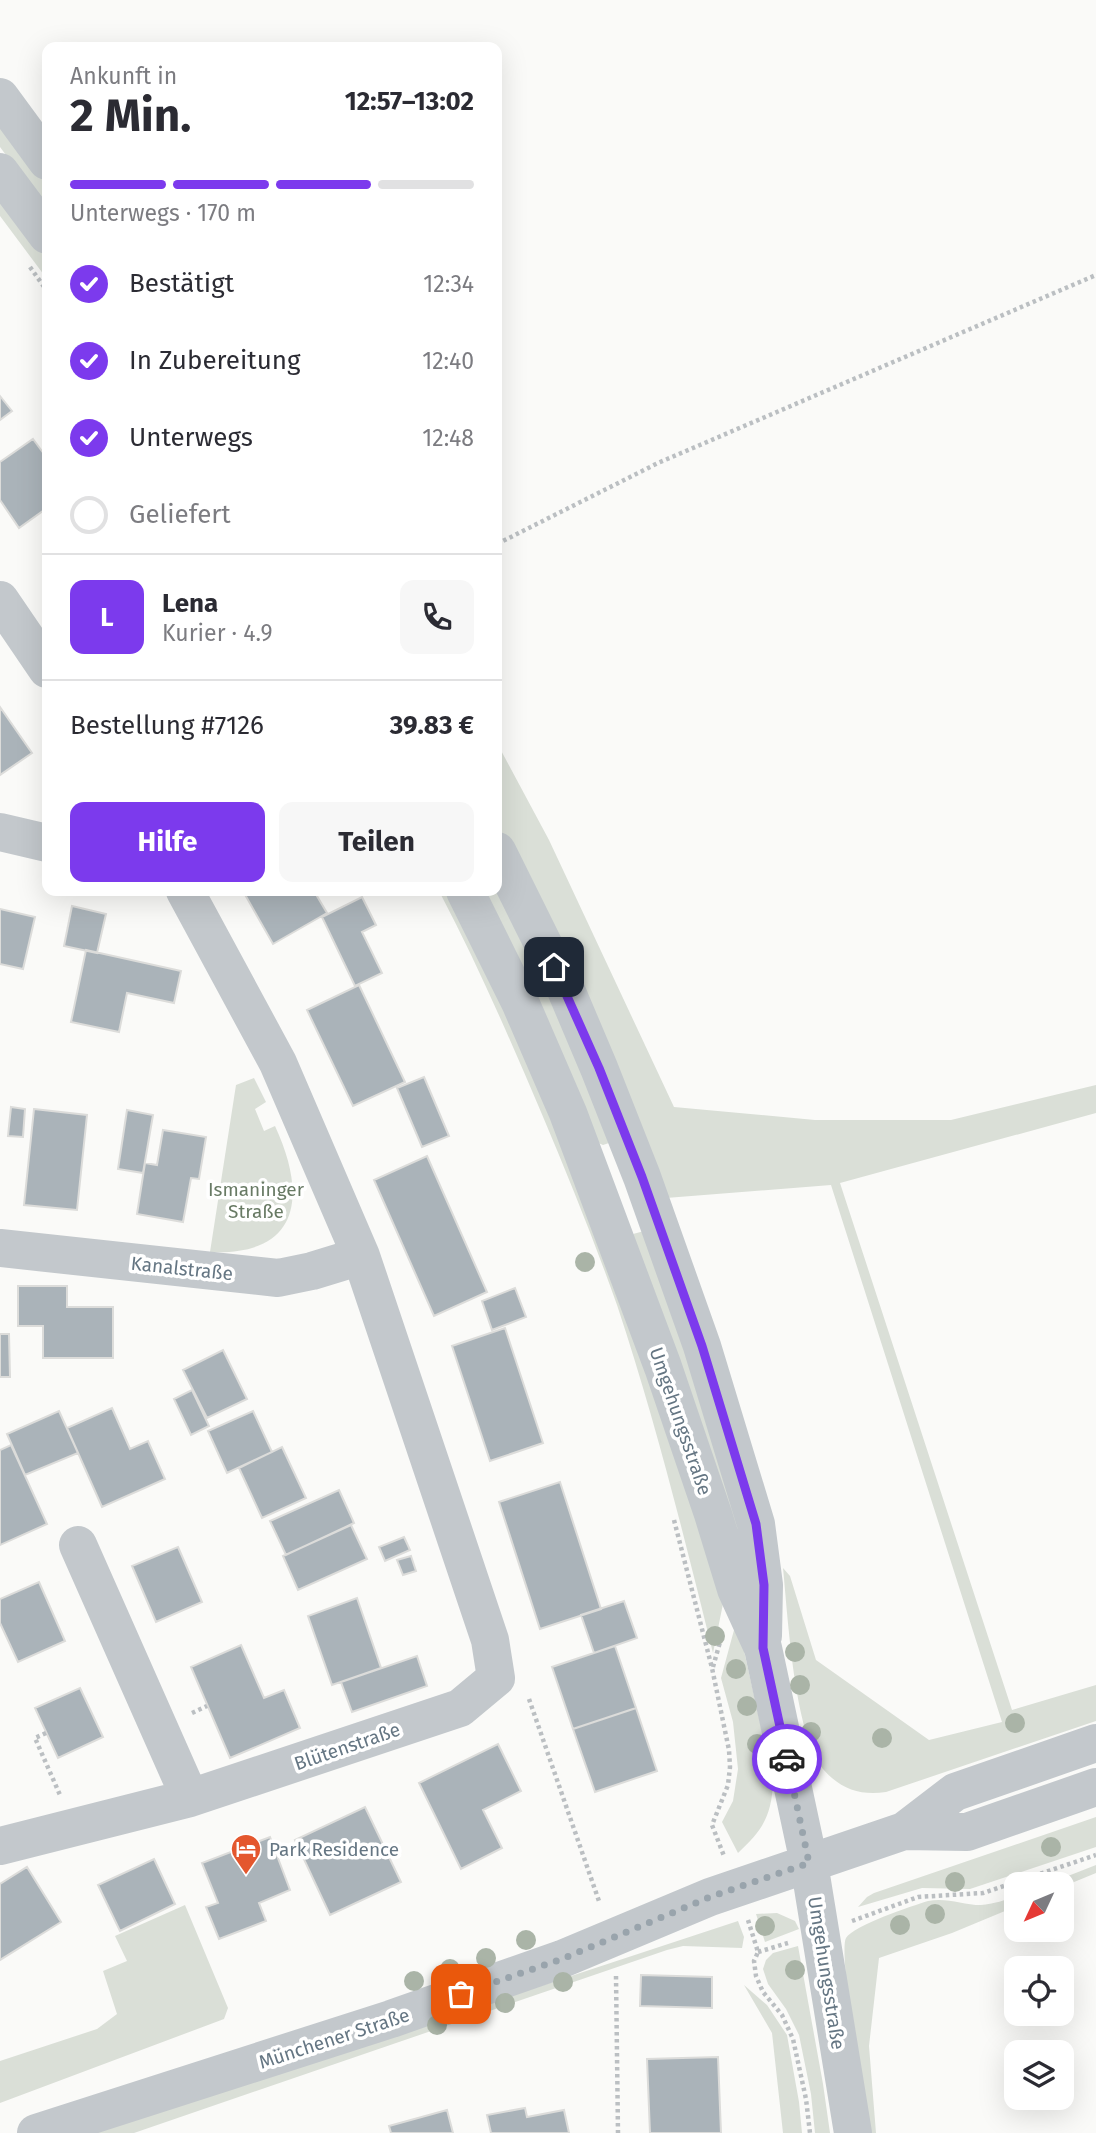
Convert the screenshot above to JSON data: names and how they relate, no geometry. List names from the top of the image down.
{
  "streets": {
    "street": [
      "Kanalstraße",
      "Umgehungsstraße",
      "Blütenstraße",
      "Münchener Straße"
    ]
  },
  "crossings": [
    ["Kanalstraße", "Blütenstraße"],
    ["Umgehungsstraße", "Münchener Straße"]
  ],
  "parks": ["Ismaninger Straße"],
  "places": {
    "hotel": ["Park Residence"]
  },
  "north": "bottom left",
  "page": {
    "heading": ["2 Min.", "Ankunft in", "12:57–13:02"],
    "panel": [
      "Lena",
      "Kurier · 4.9",
      "Bestellung #7126",
      "39.83 €"
    ],
    "bar": "Unterwegs · 170 m",
    "list": [
      ["Bestätigt", "12:34"],
      ["In Zubereitung", "12:40"],
      ["Unterwegs", "12:48"],
      "Geliefert"
    ],
    "round": "L",
    "buttons": ["Hilfe", "Teilen"]
  }
}
